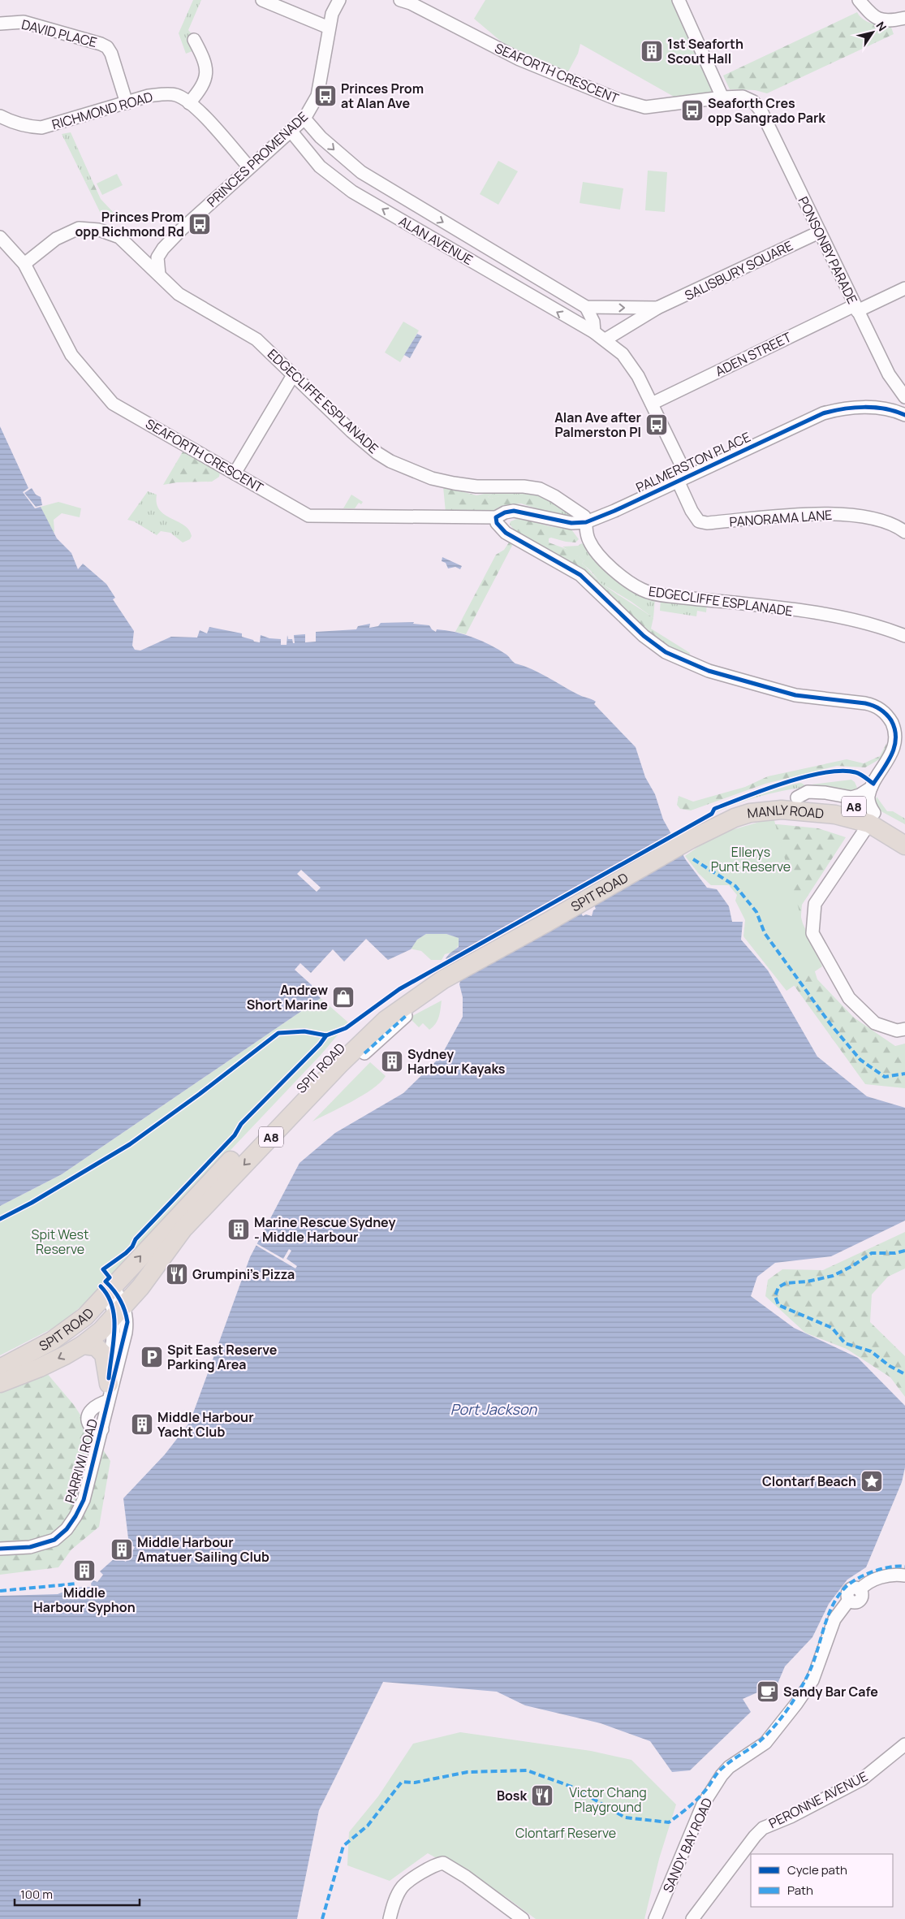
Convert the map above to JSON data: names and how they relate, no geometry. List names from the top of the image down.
{
  "streets": {
    "highway": ["A8", "MANLY ROAD", "SPIT ROAD"],
    "street": [
      "DAVID PLACE",
      "SEAFORTH CRESCENT",
      "RICHMOND ROAD",
      "PRINCES PROMENADE",
      "ALAN AVENUE",
      "PONSONBY PARADE",
      "SALISBURY SQUARE",
      "ADEN STREET",
      "EDGECLIFFE ESPLANADE",
      "PALMERSTON PLACE",
      "PANORAMA LANE",
      "PARRIWI ROAD",
      "PERONNE AVENUE",
      "SANDY BAY ROAD"
    ]
  },
  "crossings": [
    ["DAVID PLACE", "RICHMOND ROAD"],
    ["SEAFORTH CRESCENT", "PONSONBY PARADE"],
    ["SEAFORTH CRESCENT", "EDGECLIFFE ESPLANADE"],
    ["SEAFORTH CRESCENT", "PALMERSTON PLACE"],
    ["RICHMOND ROAD", "PRINCES PROMENADE"],
    ["PRINCES PROMENADE", "ALAN AVENUE"],
    ["PRINCES PROMENADE", "EDGECLIFFE ESPLANADE"],
    ["ALAN AVENUE", "ADEN STREET"],
    ["ALAN AVENUE", "PALMERSTON PLACE"],
    ["ALAN AVENUE", "PANORAMA LANE"],
    ["PONSONBY PARADE", "SALISBURY SQUARE"],
    ["PONSONBY PARADE", "ADEN STREET"],
    ["EDGECLIFFE ESPLANADE", "PALMERSTON PLACE"],
    ["PALMERSTON PLACE", "PANORAMA LANE"],
    ["MANLY ROAD", "SPIT ROAD"],
    ["SPIT ROAD", "PARRIWI ROAD"]
  ],
  "water": ["Port Jackson"],
  "parks": [
    "Ellerys Punt Reserve",
    "Spit West Reserve",
    "Victor Chang Playground",
    "Clontarf Reserve"
  ],
  "places": {
    "building": [
      "1st Seaforth Scout Hall",
      "Sydney Harbour Kayaks",
      "Marine Rescue Sydney - Middle Harbour",
      "Middle Harbour Yacht Club",
      "Middle Harbour Amatuer Sailing Club",
      "Middle Harbour Syphon"
    ],
    "bus stop": [
      "Princes Prom at Alan Ave",
      "Seaforth Cres opp Sangrado Park",
      "Princes Prom opp Richmond Rd",
      "Alan Ave after Palmerston Pl"
    ],
    "shop": ["Andrew Short Marine"],
    "restaurant": ["Grumpini's Pizza", "Bosk"],
    "parking": ["Spit East Reserve Parking Area"],
    "place": ["Clontarf Beach"],
    "cafe": ["Sandy Bar Cafe"]
  },
  "legend": ["Cycle path", "Path"],
  "scale_bar": "100 m",
  "north": "top right"
}
